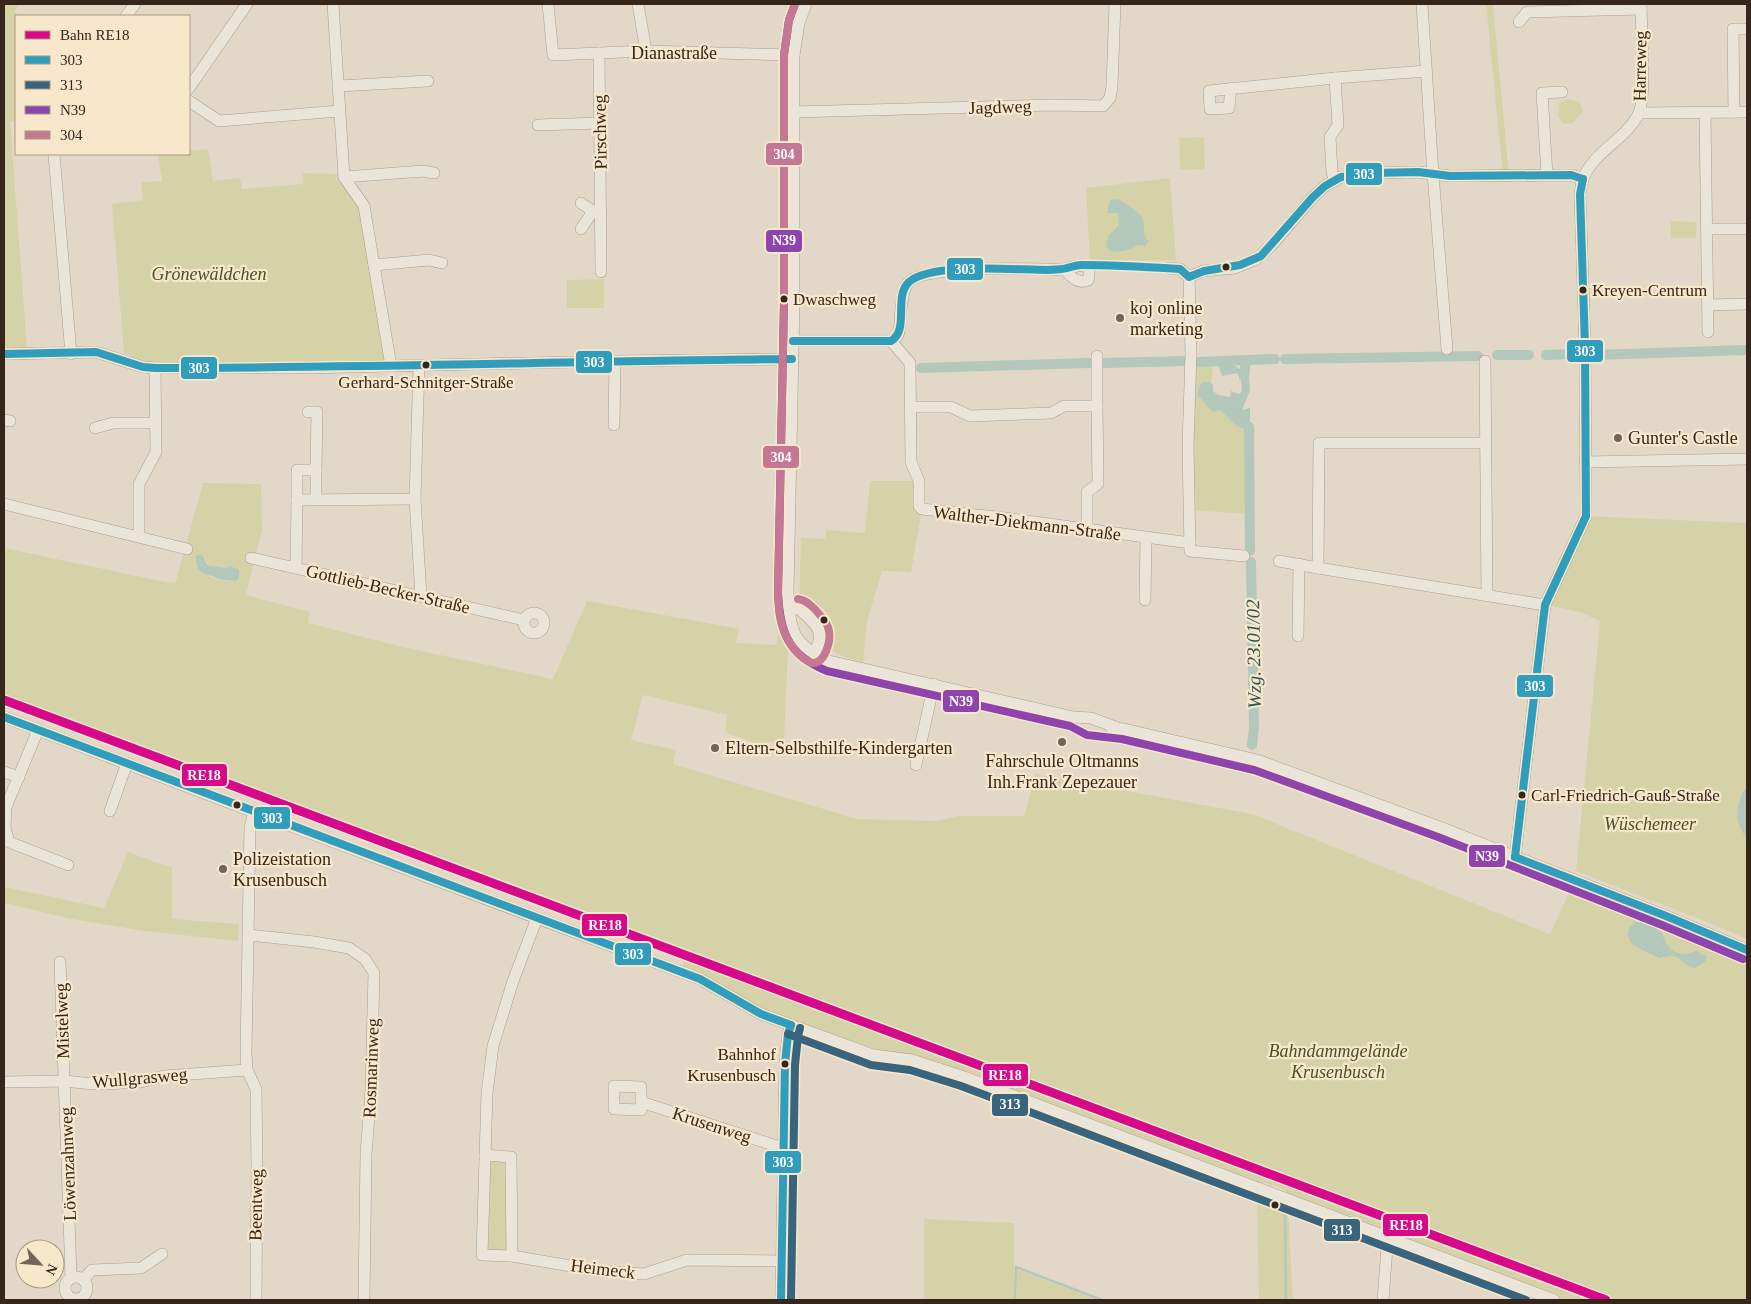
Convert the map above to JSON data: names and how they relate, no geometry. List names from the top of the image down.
{
  "streets": {
    "street": [
      "Dianastraße",
      "Harreweg",
      "Jagdweg",
      "Pirschweg",
      "Walther-Diekmann-Straße",
      "Gottlieb-Becker-Straße",
      "Mistelweg",
      "Rosmarinweg",
      "Wullgrasweg",
      "Krusenweg",
      "Löwenzahnweg",
      "Beentweg",
      "Heimeck"
    ]
  },
  "crossings": [
    ["Dianastraße", "Pirschweg"],
    ["Mistelweg", "Wullgrasweg"],
    ["Mistelweg", "Löwenzahnweg"],
    ["Rosmarinweg", "Beentweg"],
    ["Wullgrasweg", "Löwenzahnweg"],
    ["Wullgrasweg", "Beentweg"]
  ],
  "water": ["Wzg. 23.01/02"],
  "parks": ["Grönewäldchen", "Wüschemeer", "Bahndammgelände Krusenbusch"],
  "places": [
    "Kreyen-Centrum",
    "Dwaschweg",
    "koj online marketing",
    "Gerhard-Schnitger-Straße",
    "Gunter's Castle",
    "Fahrschule Oltmanns Inh.Frank Zepezauer",
    "Eltern-Selbsthilfe-Kindergarten",
    "Carl-Friedrich-Gauß-Straße",
    "Polizeistation Krusenbusch",
    "Bahnhof Krusenbusch"
  ],
  "lines": [
    "transit line N39",
    "transit line 304",
    "transit line 303",
    "rail line RE18",
    "transit line 313"
  ],
  "legend": [
    "Bahn RE18",
    "303",
    "313",
    "N39",
    "304"
  ],
  "north": "bottom right"
}
